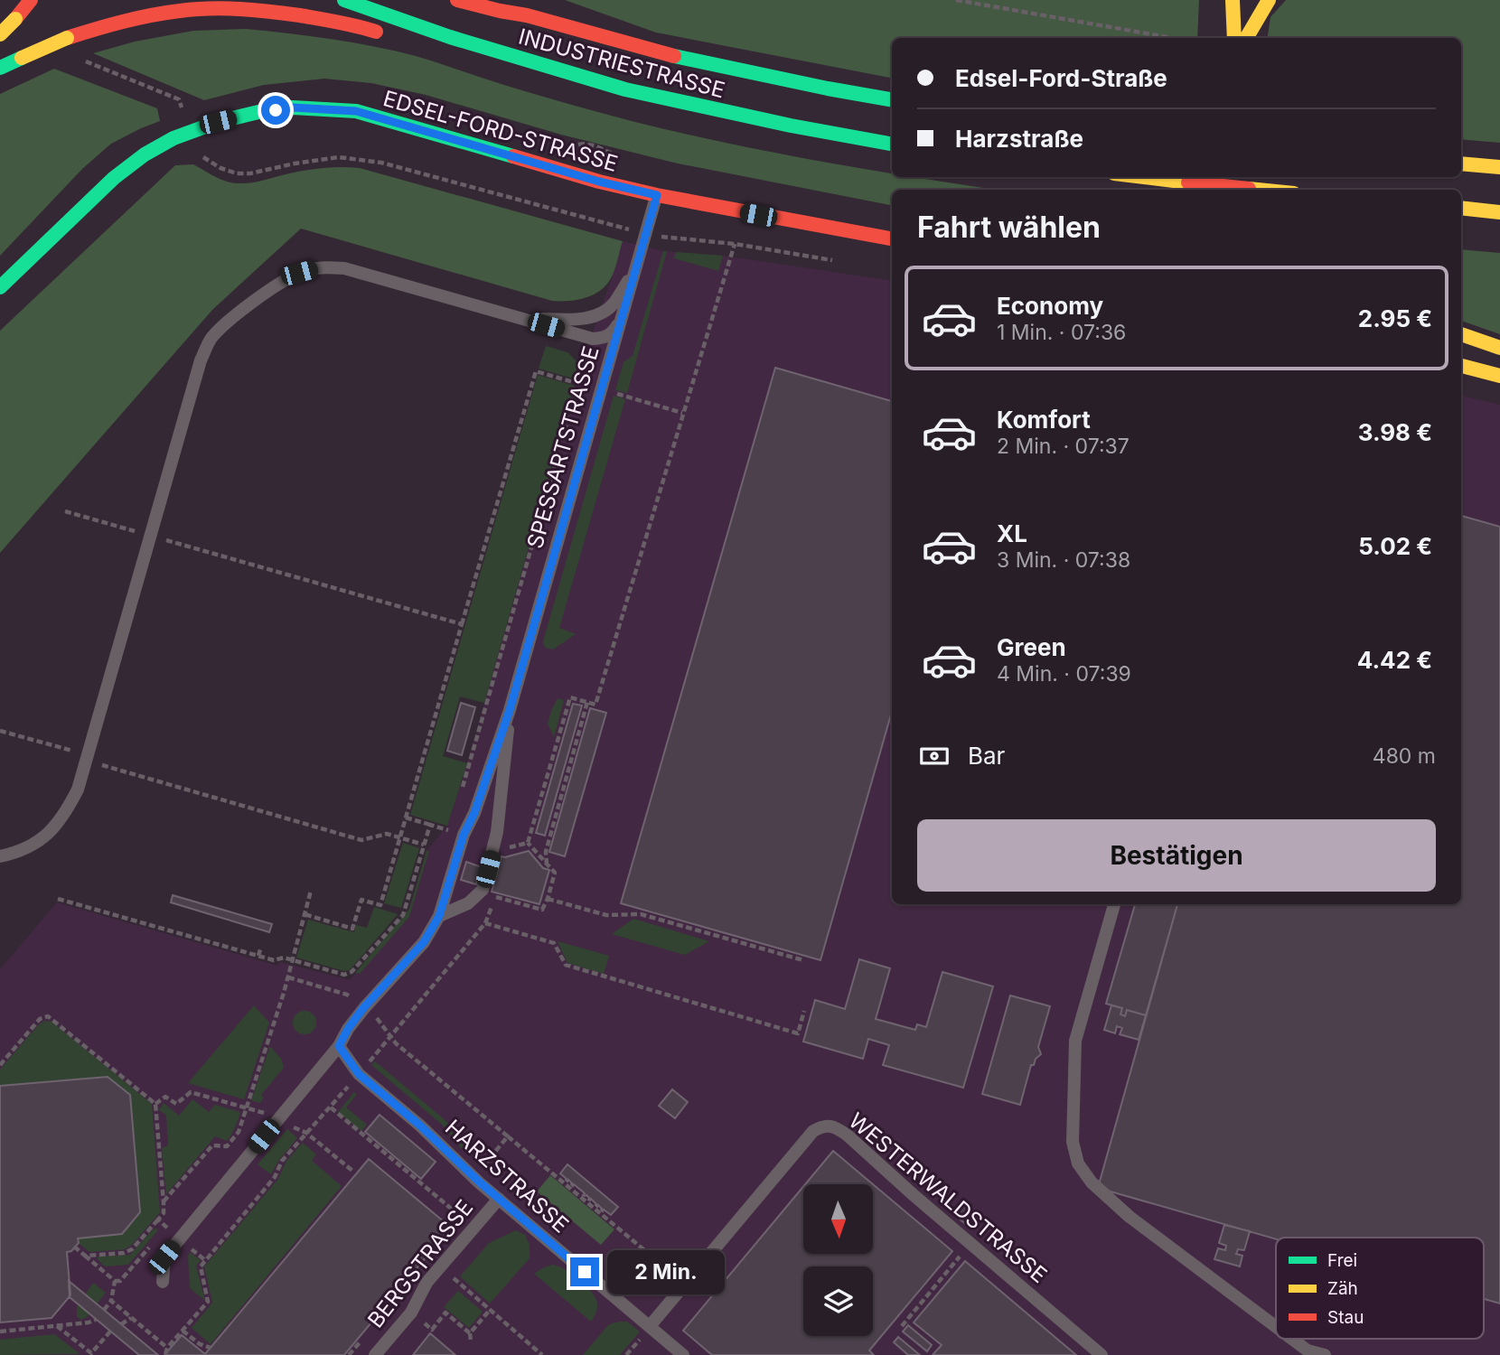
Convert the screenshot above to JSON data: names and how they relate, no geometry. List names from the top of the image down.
{
  "streets": {
    "main road": ["INDUSTRIESTRASSE", "EDSEL-FORD-STRASSE"],
    "lane": [
      "SPESSARTSTRASSE",
      "HARZSTRASSE",
      "WESTERWALDSTRASSE",
      "BERGSTRASSE"
    ]
  },
  "crossings": [
    ["EDSEL-FORD-STRASSE", "SPESSARTSTRASSE"],
    ["HARZSTRASSE", "WESTERWALDSTRASSE"],
    ["HARZSTRASSE", "BERGSTRASSE"]
  ],
  "legend": ["Frei", "Zäh", "Stau"],
  "north": "bottom",
  "page": {
    "banner": ["Edsel-Ford-Straße", "Harzstraße"],
    "heading": "Fahrt wählen",
    "list": [
      {
        "name": "Economy",
        "note": "1 Min. · 07:36",
        "value": "2.95 €"
      },
      {
        "name": "Komfort",
        "note": "2 Min. · 07:37",
        "value": "3.98 €"
      },
      {
        "name": "XL",
        "note": "3 Min. · 07:38",
        "value": "5.02 €"
      },
      {
        "name": "Green",
        "note": "4 Min. · 07:39",
        "value": "4.42 €"
      }
    ],
    "pay": ["Bar", "480 m"],
    "buttons": "Bestätigen",
    "bubble": "2 Min."
  }
}
